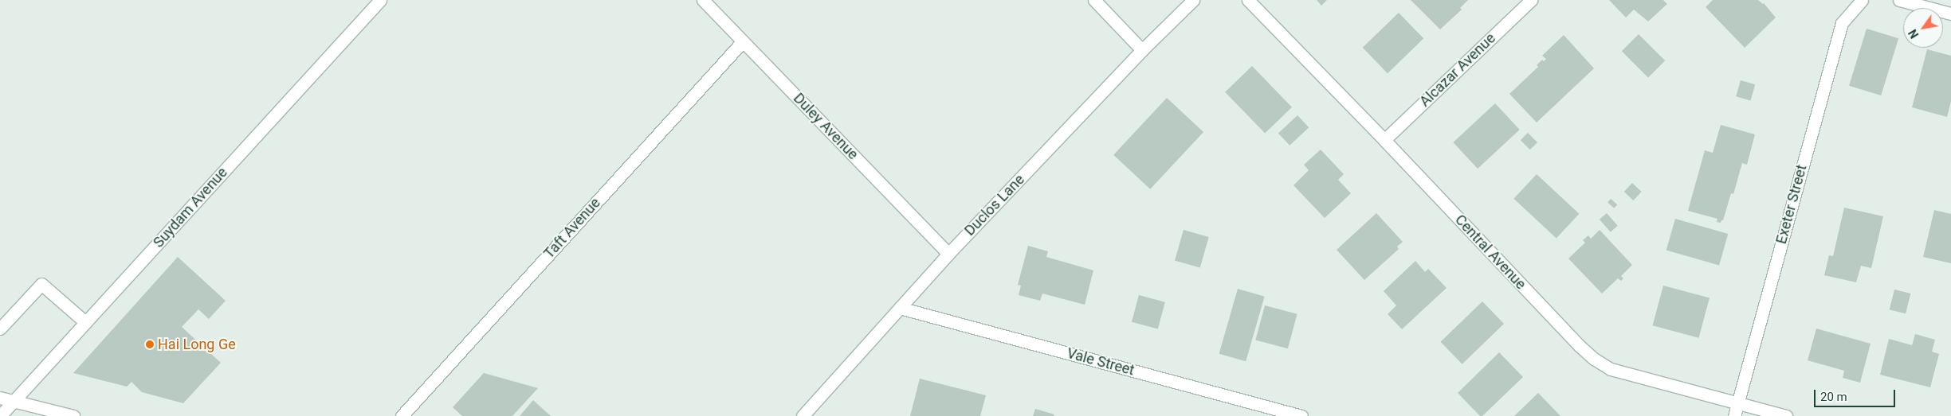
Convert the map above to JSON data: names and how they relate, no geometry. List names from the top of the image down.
{
  "streets": {
    "street": [
      "Alcazar Avenue",
      "Duley Avenue",
      "Exeter Street",
      "Duclos Lane",
      "Suydam Avenue",
      "Taft Avenue",
      "Central Avenue",
      "Vale Street"
    ]
  },
  "crossings": [
    ["Alcazar Avenue", "Central Avenue"],
    ["Duley Avenue", "Duclos Lane"],
    ["Duley Avenue", "Taft Avenue"],
    ["Exeter Street", "Central Avenue"],
    ["Duclos Lane", "Vale Street"]
  ],
  "places": ["Hai Long Ge"],
  "scale_bar": "20 m",
  "north": "bottom left"
}
